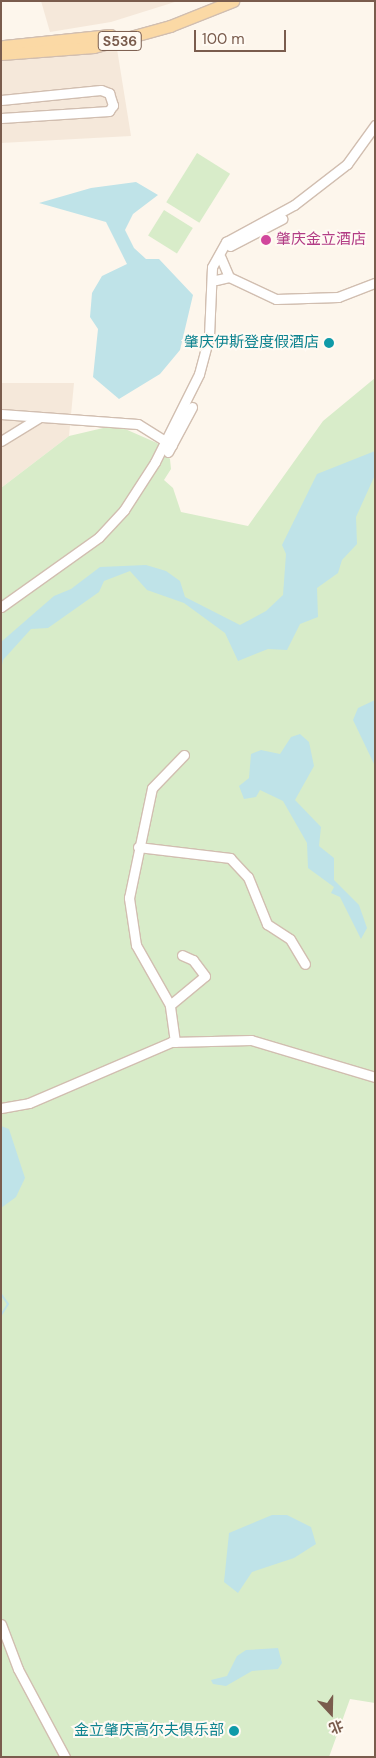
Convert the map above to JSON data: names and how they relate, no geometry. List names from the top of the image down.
{
  "streets": {
    "main road": ["S536"]
  },
  "places": ["肇庆金立酒店", "肇庆伊斯登度假酒店", "金立肇庆高尔夫俱乐部"],
  "scale_bar": "100 m",
  "north": "bottom"
}
